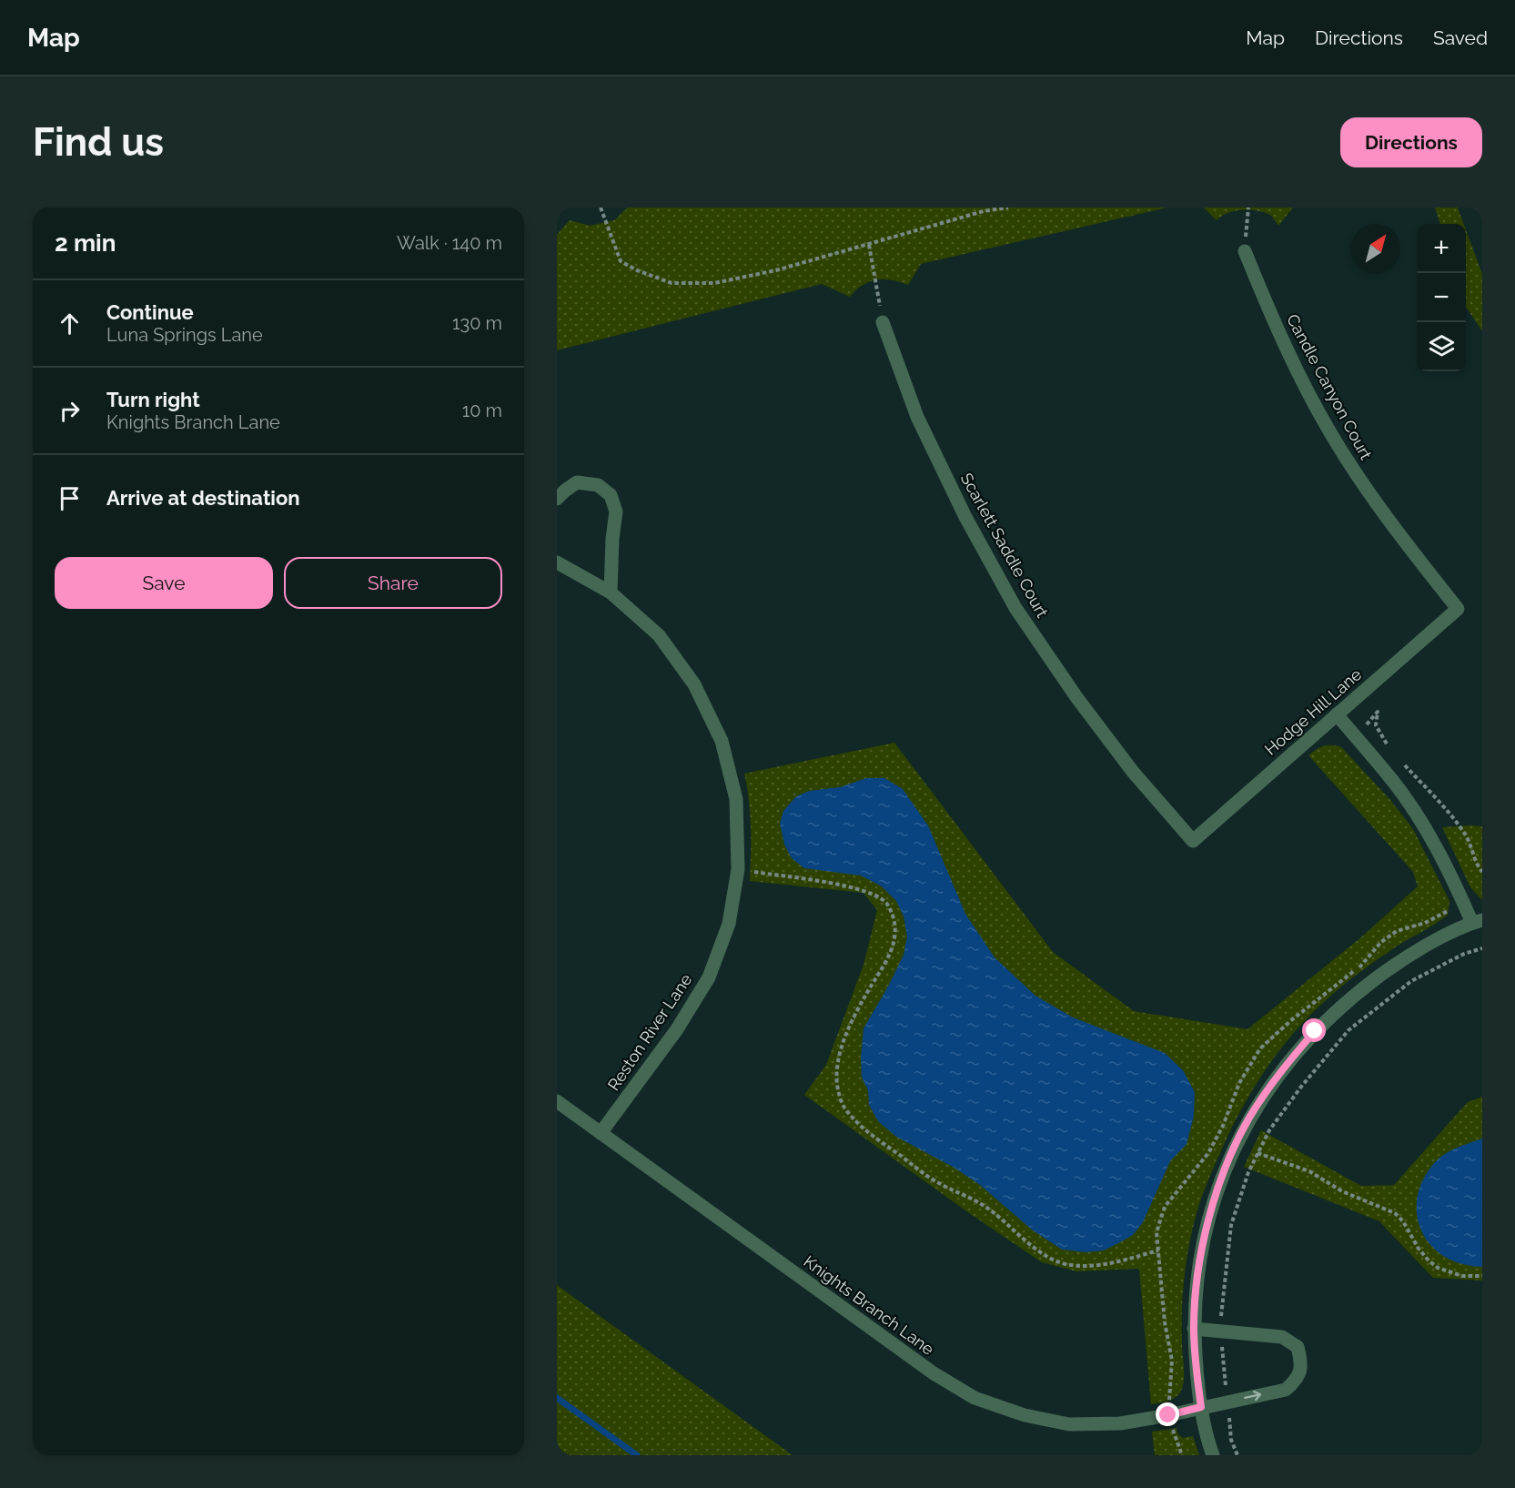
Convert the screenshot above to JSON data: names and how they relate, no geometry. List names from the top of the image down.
{
  "streets": {
    "street": [
      "Candle Canyon Court",
      "Scarlett Saddle Court",
      "Hodge Hill Lane",
      "Reston River Lane",
      "Knights Branch Lane"
    ]
  },
  "crossings": [
    ["Candle Canyon Court", "Hodge Hill Lane"],
    ["Scarlett Saddle Court", "Hodge Hill Lane"],
    ["Reston River Lane", "Knights Branch Lane"]
  ],
  "north": "top right",
  "page": {
    "header": "Map",
    "nav": ["Map", "Directions", "Saved"],
    "buttons": [
      "Directions",
      ["Save", "Share"]
    ],
    "title": "Find us",
    "heading": ["2 min", "Walk · 140 m"],
    "map_buttons": ["+", "−"],
    "list": [
      ["Continue", "Luna Springs Lane", "130 m"],
      ["Turn right", "Knights Branch Lane", "10 m"],
      "Arrive at destination"
    ]
  }
}
